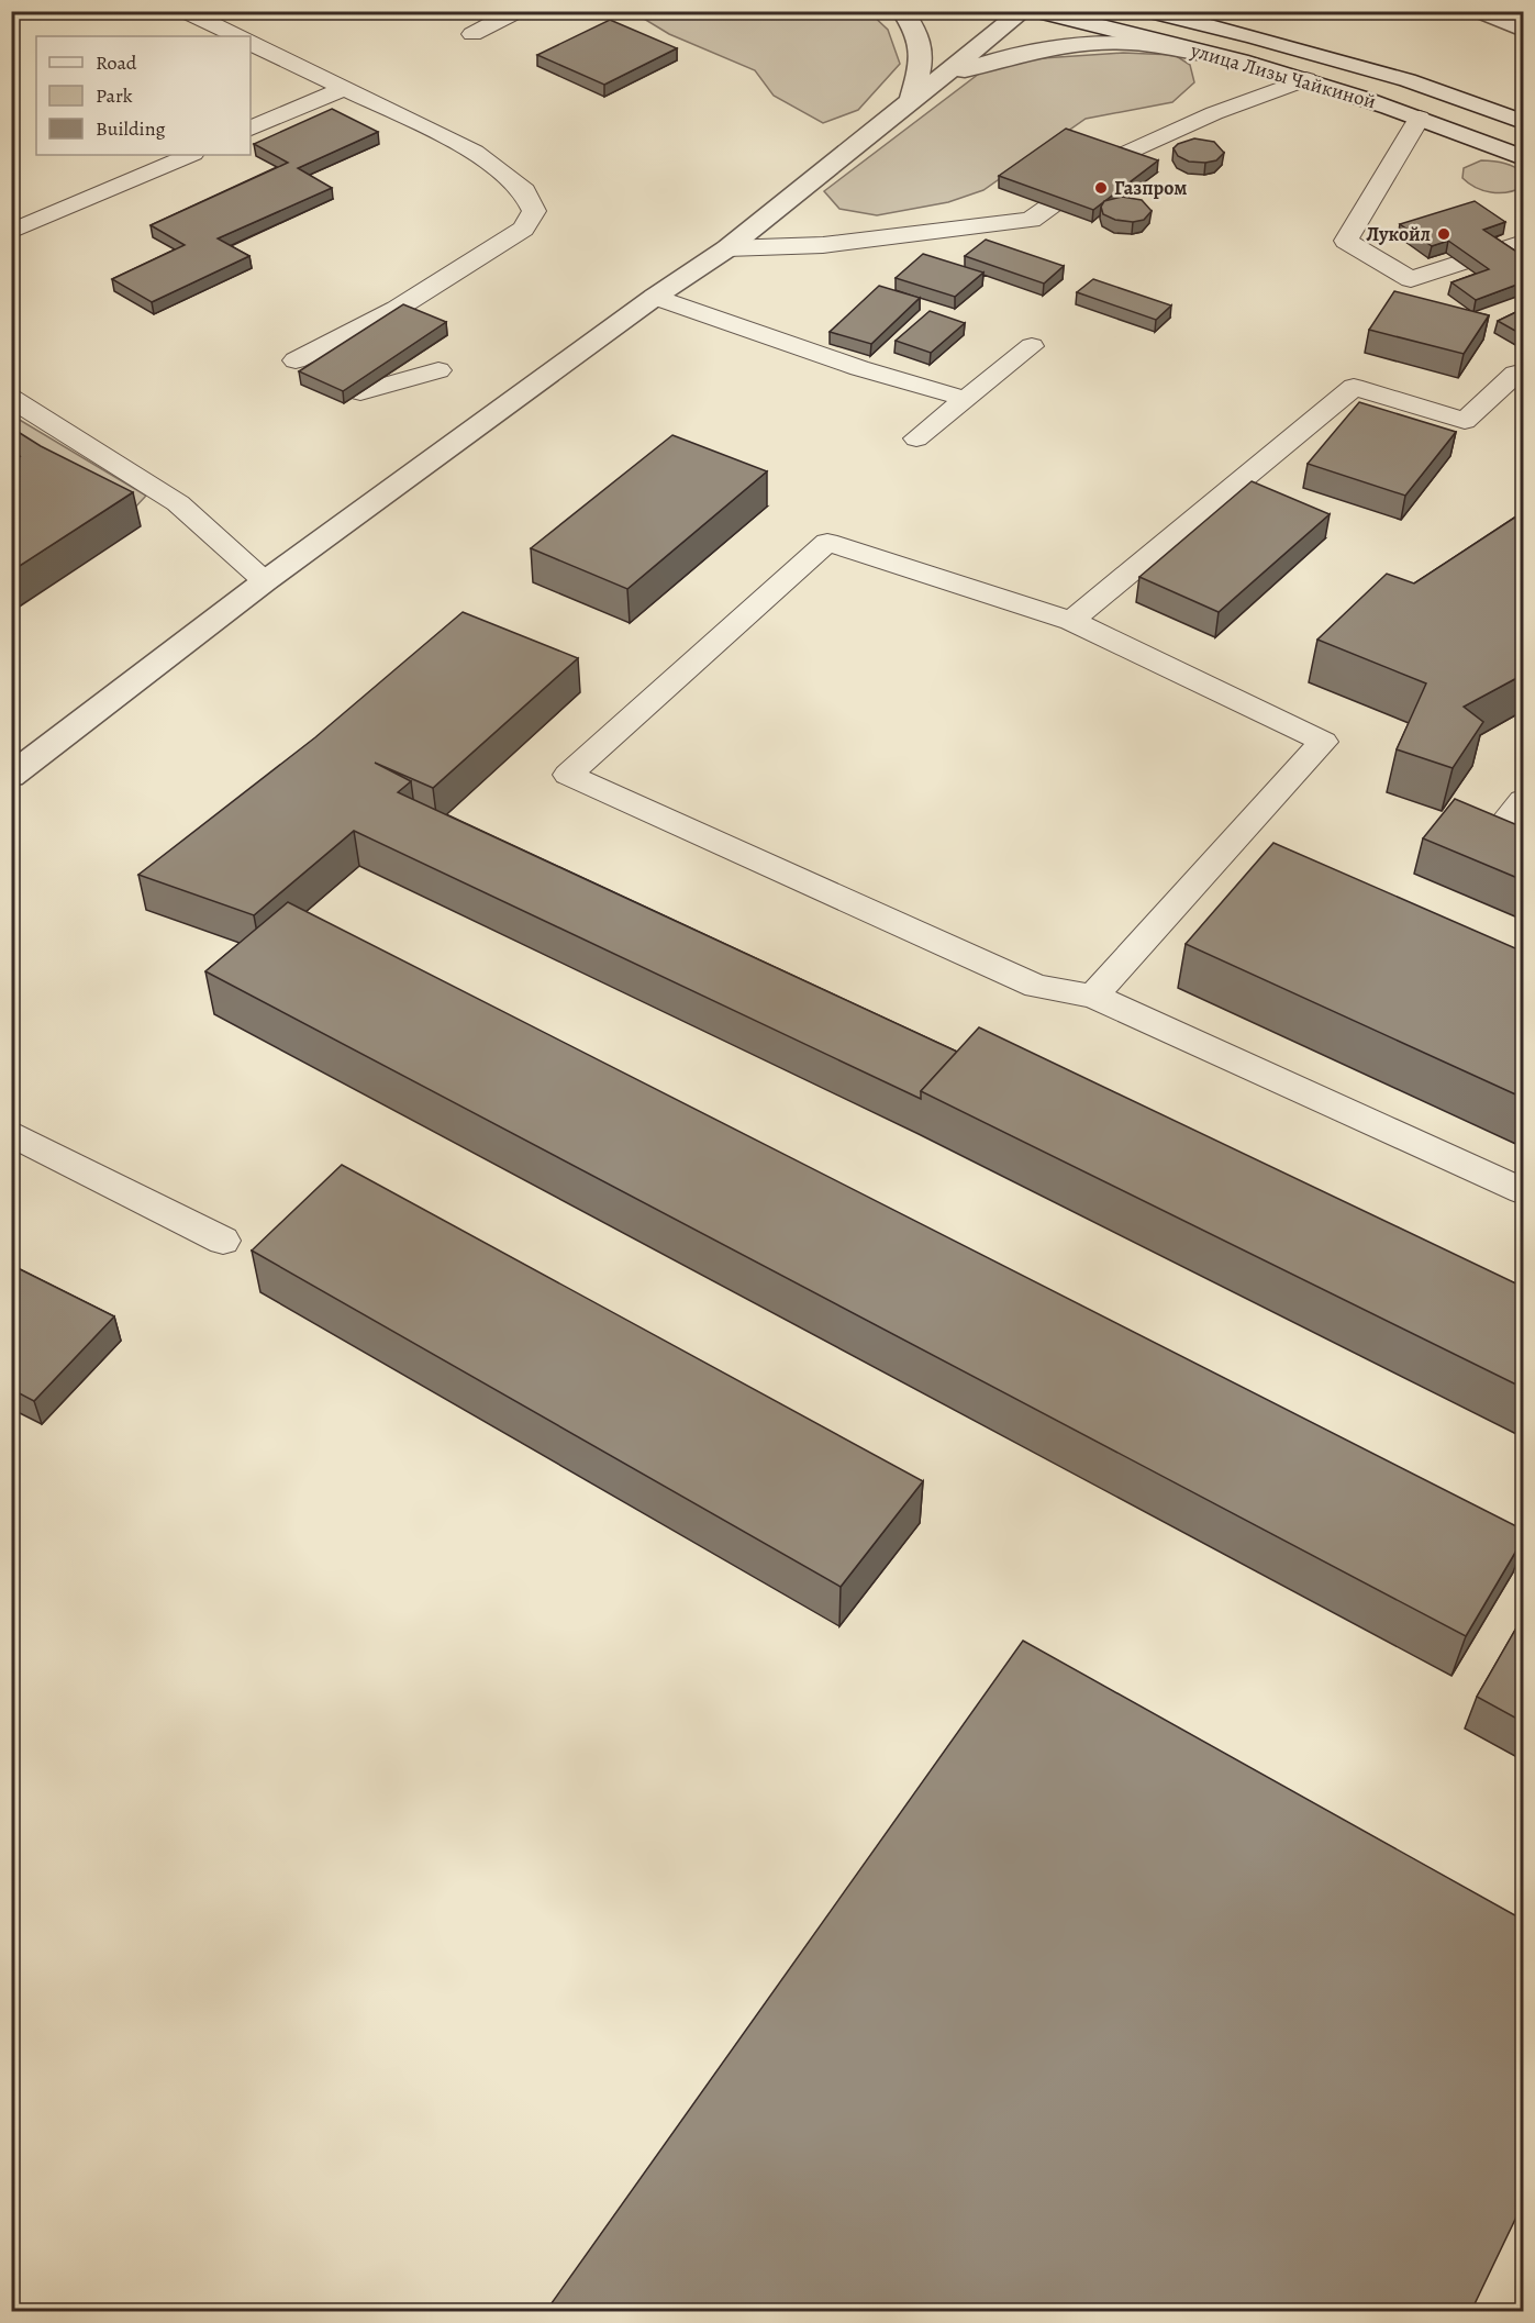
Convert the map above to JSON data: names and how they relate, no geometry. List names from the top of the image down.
{
  "streets": {
    "street": ["улица Лизы Чайкиной"]
  },
  "places": ["Газпром", "Лукойл"],
  "legend": ["Road", "Park", "Building"]
}
